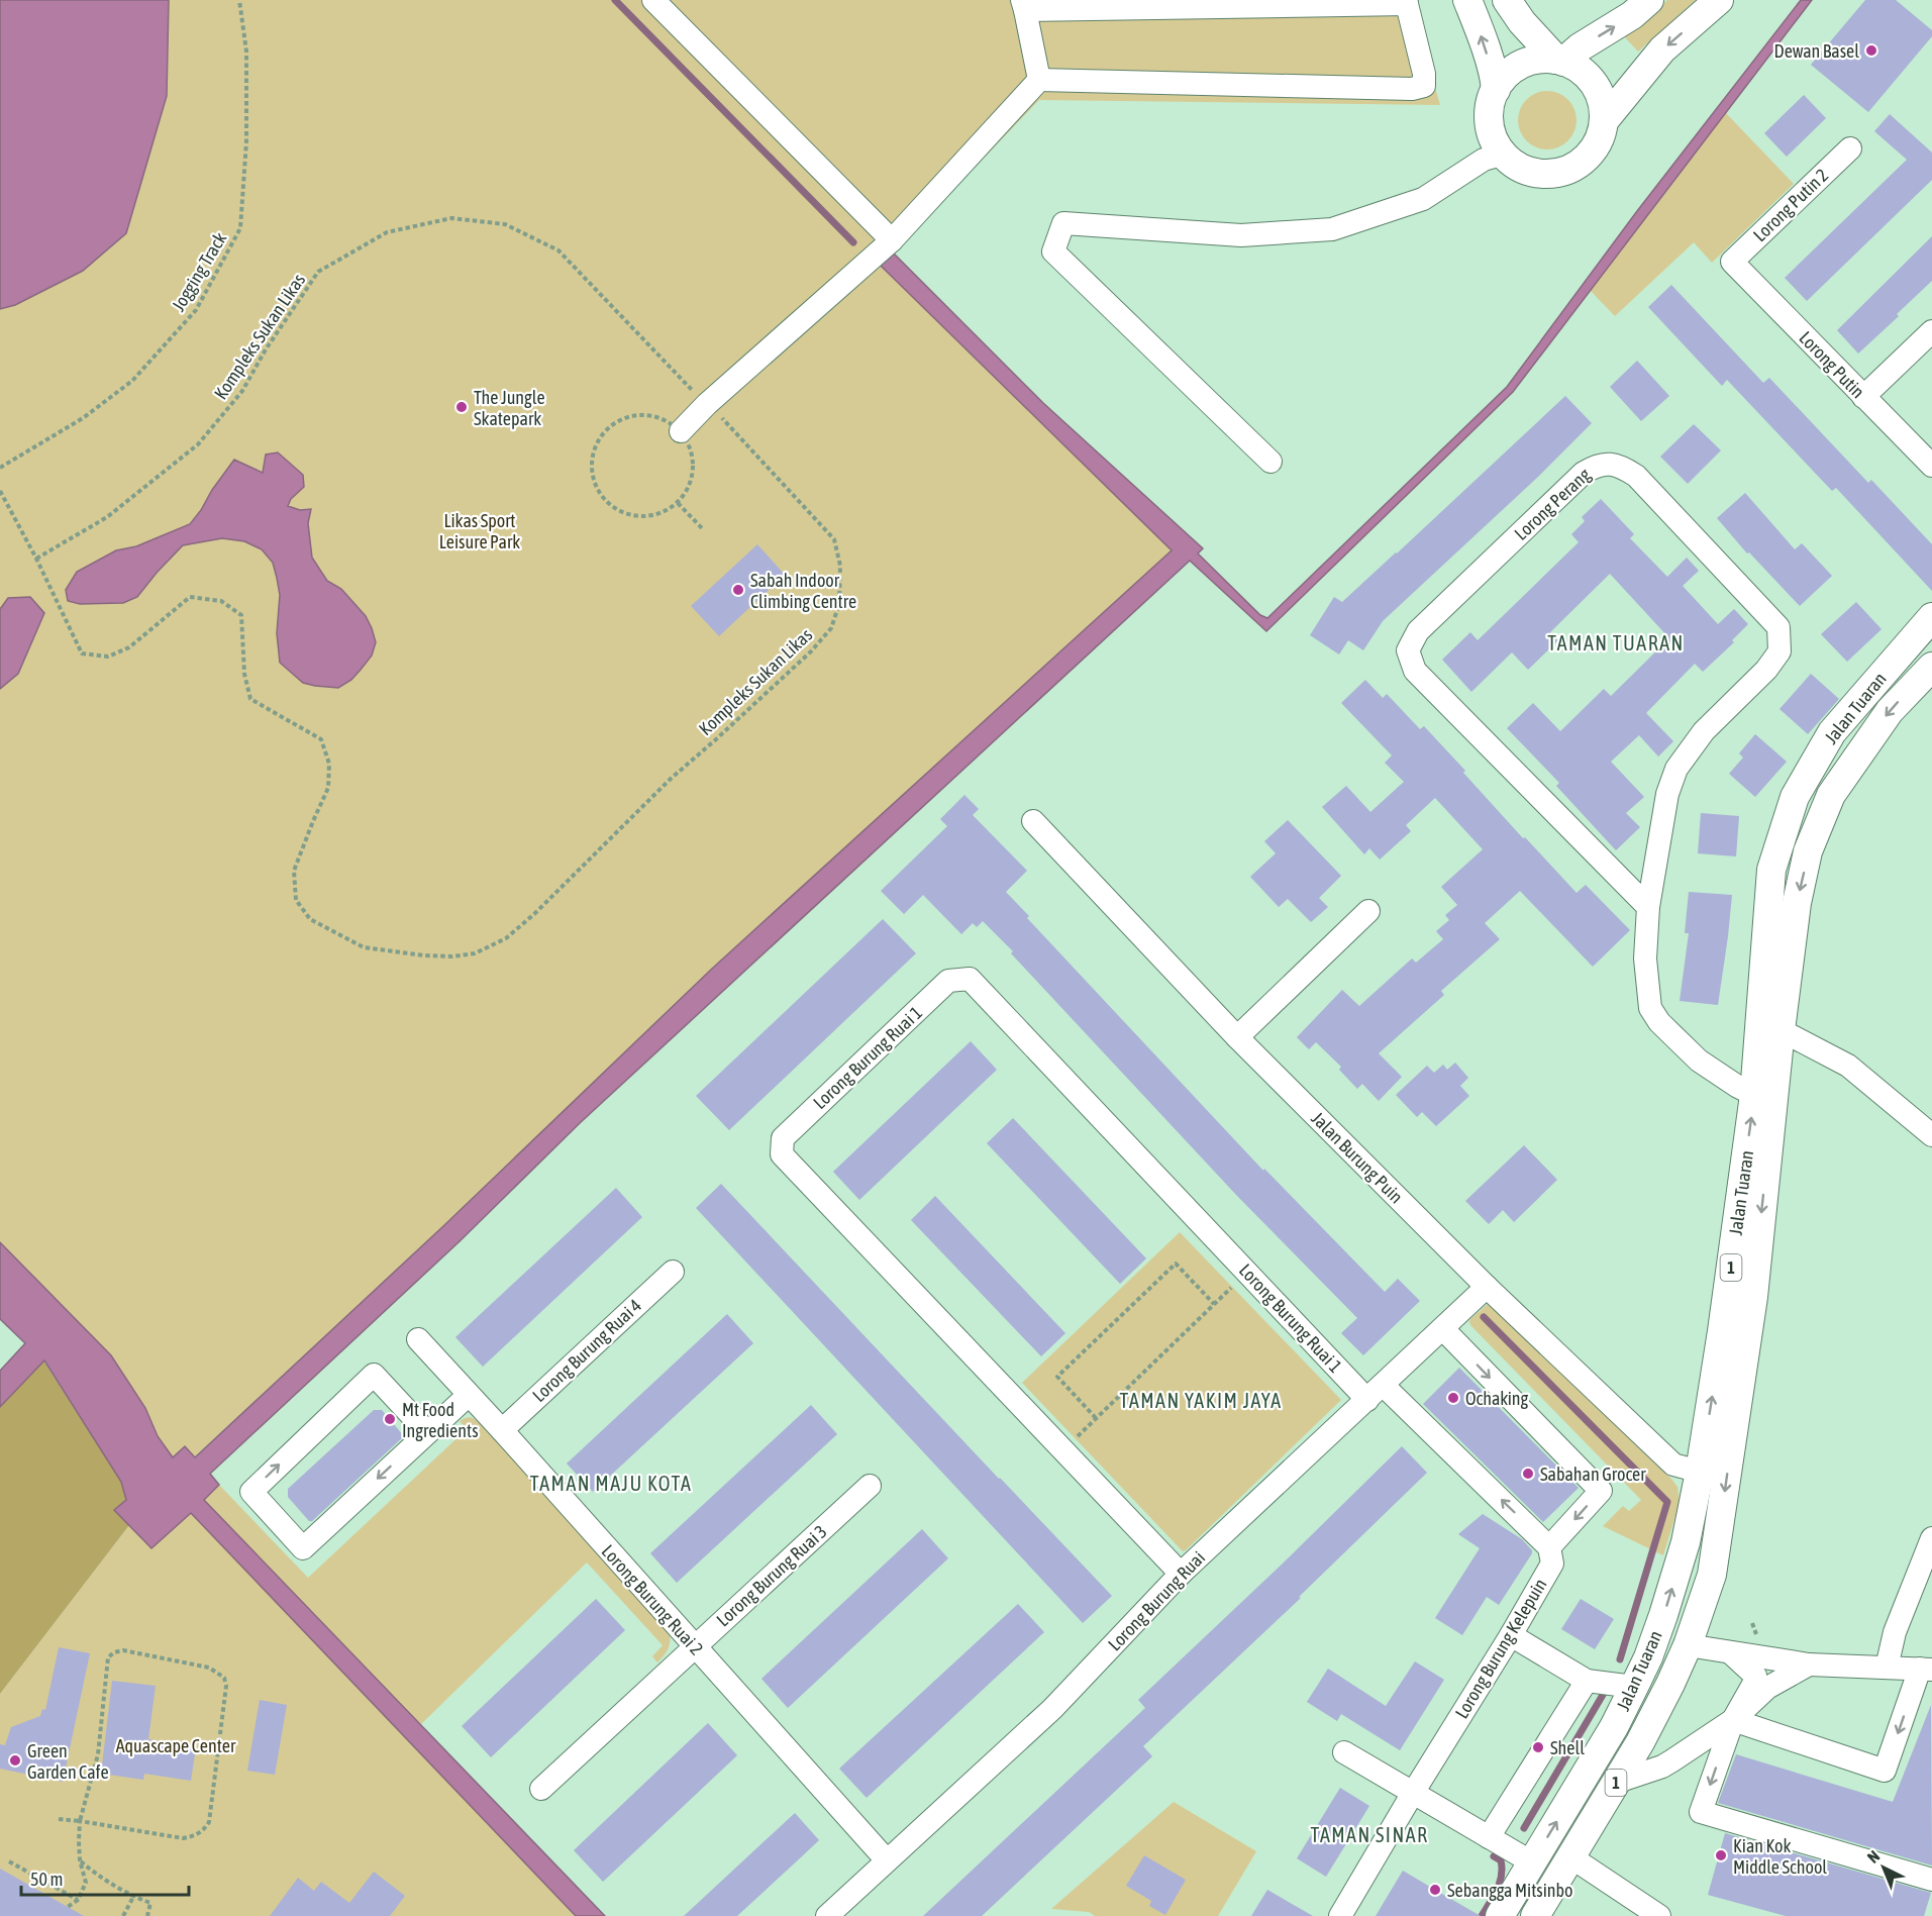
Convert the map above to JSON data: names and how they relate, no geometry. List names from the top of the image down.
{
  "streets": {
    "main road": ["Jalan Tuaran", "1"],
    "street": [
      "Lorong Putin 2",
      "Lorong Putin",
      "Lorong Perang",
      "Lorong Burung Ruai 1",
      "Jalan Burung Puin",
      "Lorong Burung Ruai 4",
      "Lorong Burung Ruai 3",
      "Lorong Burung Ruai 2",
      "Lorong Burung Ruai",
      "Lorong Burung Kelepuin"
    ],
    "path": ["Jogging Track", "Kompleks Sukan Likas"]
  },
  "crossings": [
    ["Lorong Putin 2", "Lorong Putin"],
    ["Lorong Perang", "Jalan Tuaran"],
    ["Jalan Tuaran", "Jalan Burung Puin"],
    ["Lorong Burung Ruai 1", "Lorong Burung Ruai"],
    ["Jalan Burung Puin", "Lorong Burung Ruai"],
    ["Lorong Burung Ruai 4", "Lorong Burung Ruai 2"],
    ["Lorong Burung Ruai 3", "Lorong Burung Ruai 2"],
    ["Lorong Burung Ruai 2", "Lorong Burung Ruai"]
  ],
  "districts": [
    "TAMAN TUARAN",
    "TAMAN YAKIM JAYA",
    "TAMAN MAJU KOTA",
    "TAMAN SINAR"
  ],
  "parks": ["Likas Sport Leisure Park", "Aquascape Center"],
  "places": [
    "Dewan Basel",
    "The Jungle Skatepark",
    "Sabah Indoor Climbing Centre",
    "Ochaking",
    "Mt Food Ingredients",
    "Sabahan Grocer",
    "Shell",
    "Green Garden Cafe",
    "Kian Kok Middle School",
    "Sebangga Mitsinbo"
  ],
  "scale_bar": "50 m",
  "north": "top left"
}
